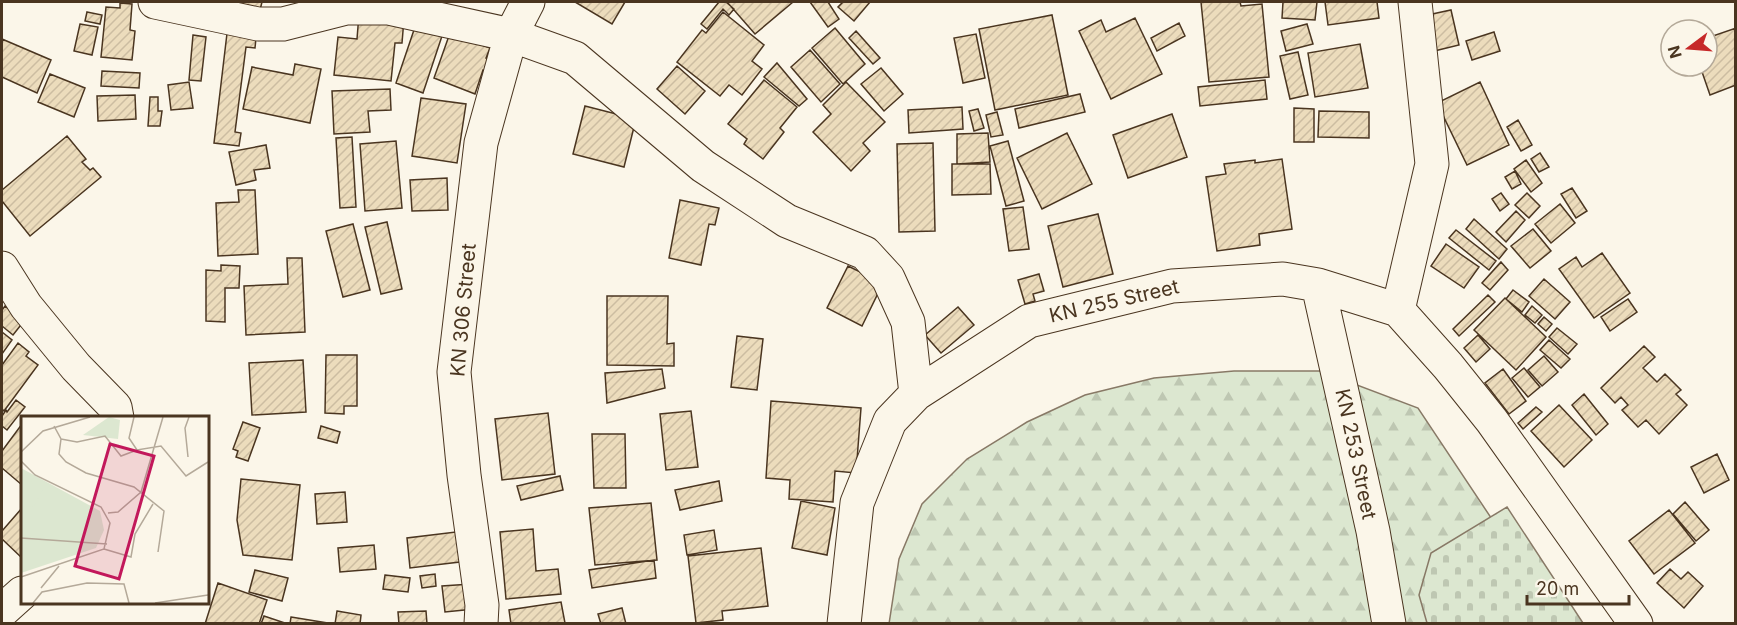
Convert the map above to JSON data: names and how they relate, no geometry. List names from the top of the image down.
{
  "streets": {
    "street": ["KN 255 Street", "KN 306 Street", "KN 253 Street"]
  },
  "crossings": [
    ["KN 255 Street", "KN 253 Street"]
  ],
  "scale_bar": "20 m",
  "north": "left"
}
